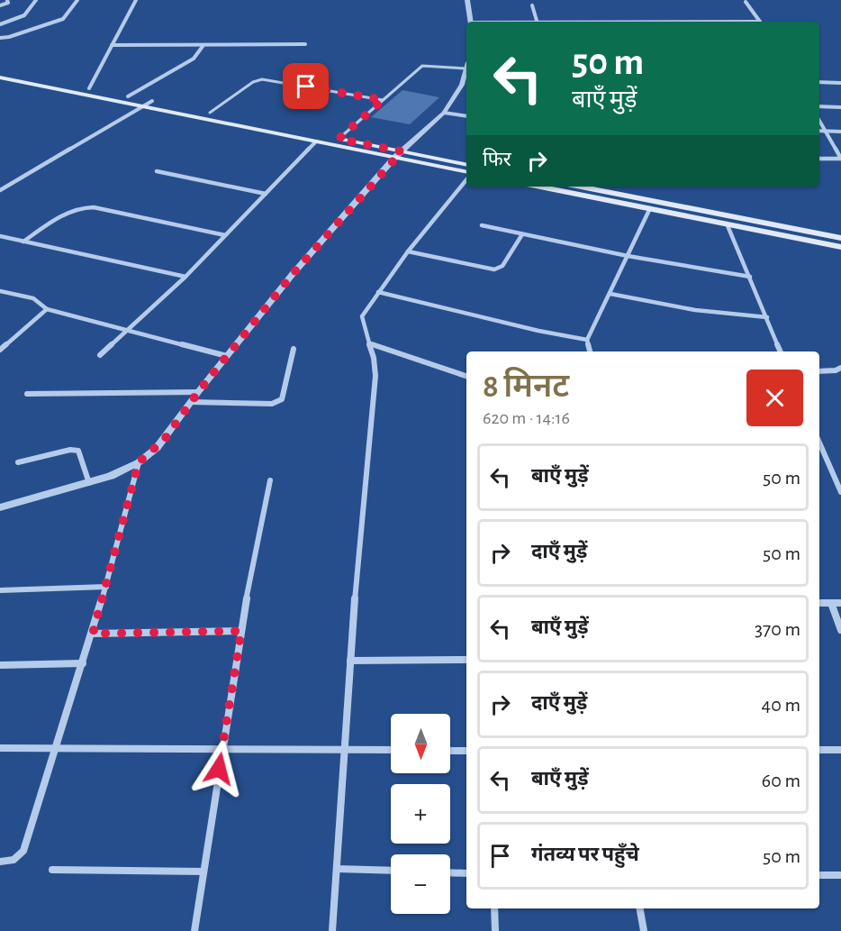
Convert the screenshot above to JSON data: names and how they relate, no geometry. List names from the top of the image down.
{
  "north": "bottom",
  "page": {
    "turn": ["50 m", "बाएँ मुड़ें"],
    "then": "फिर",
    "heading": ["8 मिनट", "620 m · 14:16"],
    "list": [
      {
        "name": "बाएँ मुड़ें",
        "value": "50 m"
      },
      {
        "name": "दाएँ मुड़ें",
        "value": "50 m"
      },
      {
        "name": "बाएँ मुड़ें",
        "value": "370 m"
      },
      {
        "name": "दाएँ मुड़ें",
        "value": "40 m"
      },
      {
        "name": "बाएँ मुड़ें",
        "value": "60 m"
      },
      {
        "name": "गंतव्य पर पहुँचे",
        "value": "50 m"
      }
    ],
    "map_buttons": ["+", "−"]
  }
}
